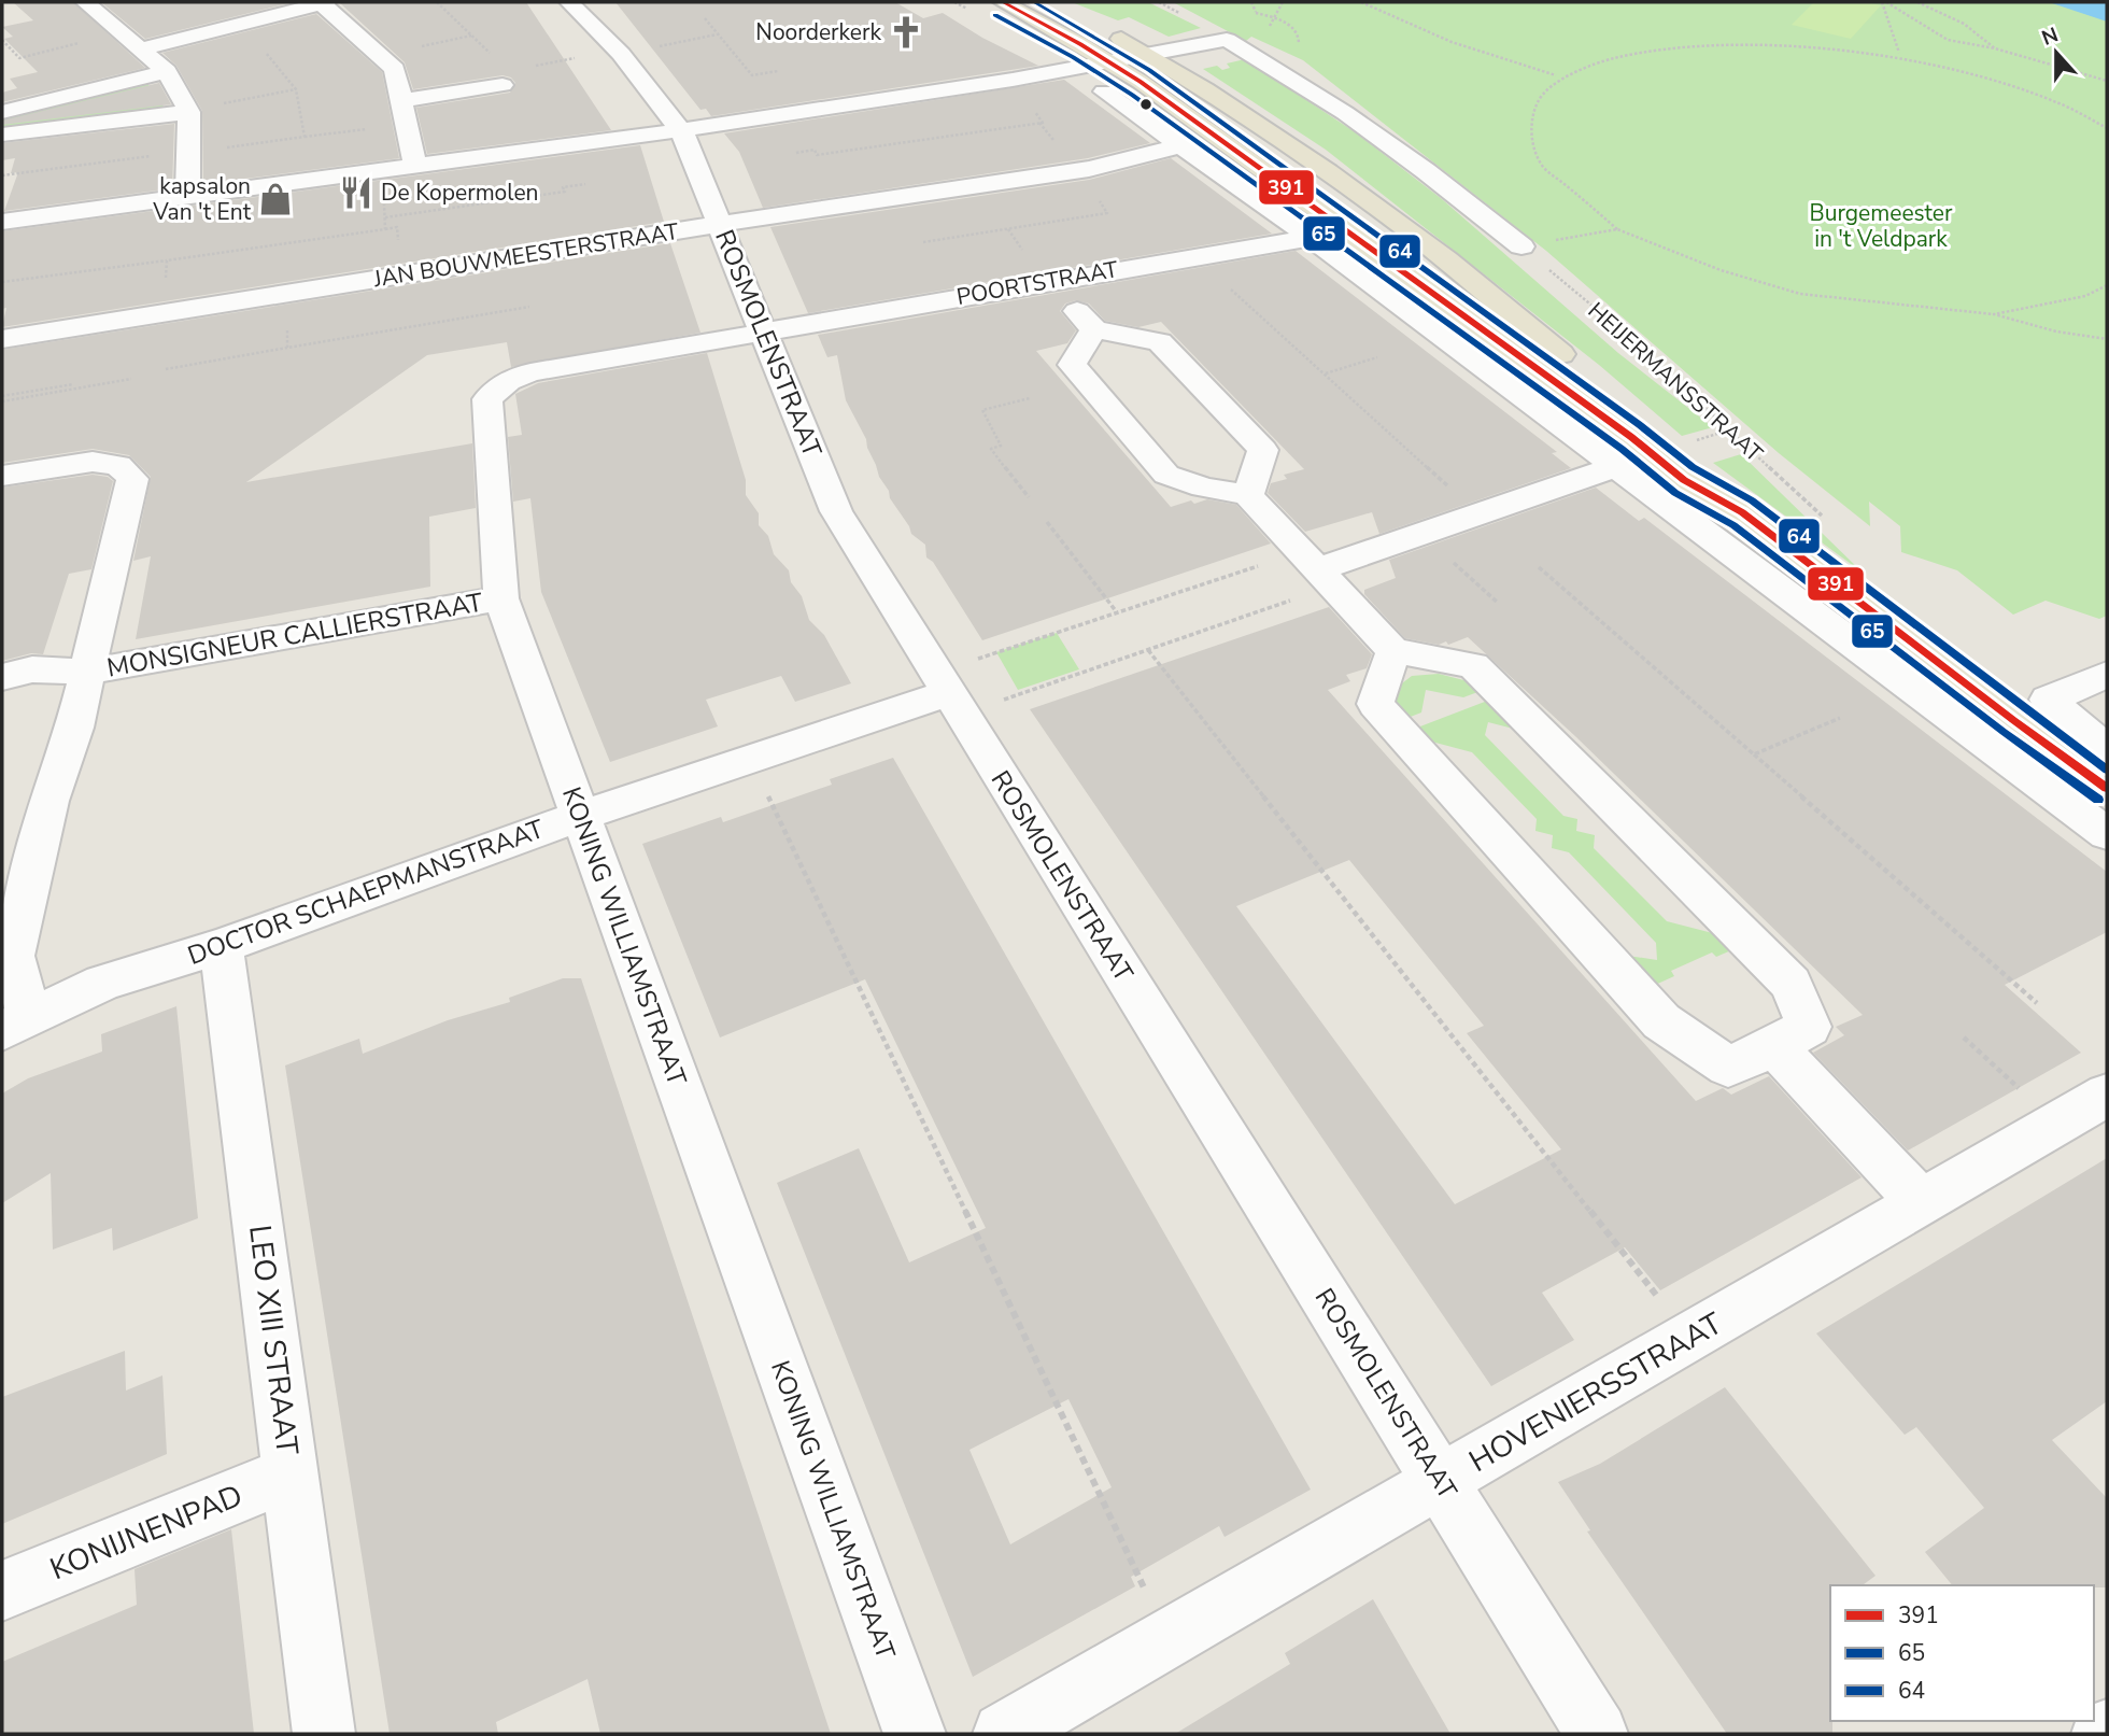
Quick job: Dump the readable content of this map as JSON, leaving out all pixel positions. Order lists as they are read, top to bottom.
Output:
{
  "streets": {
    "main road": ["HEIJERMANSSTRAAT"],
    "street": [
      "JAN BOUWMEESTERSTRAAT",
      "POORTSTRAAT",
      "ROSMOLENSTRAAT",
      "MONSIGNEUR CALLIERSTRAAT",
      "DOCTOR SCHAEPMANSTRAAT",
      "KONING WILLIAMSTRAAT",
      "LEO XIII STRAAT",
      "HOVENIERSSTRAAT",
      "KONIJNENPAD"
    ]
  },
  "crossings": [
    ["JAN BOUWMEESTERSTRAAT", "ROSMOLENSTRAAT"],
    ["POORTSTRAAT", "ROSMOLENSTRAAT"],
    ["POORTSTRAAT", "KONING WILLIAMSTRAAT"],
    ["ROSMOLENSTRAAT", "DOCTOR SCHAEPMANSTRAAT"],
    ["ROSMOLENSTRAAT", "KONING WILLIAMSTRAAT"],
    ["ROSMOLENSTRAAT", "HOVENIERSSTRAAT"],
    ["MONSIGNEUR CALLIERSTRAAT", "KONING WILLIAMSTRAAT"],
    ["DOCTOR SCHAEPMANSTRAAT", "KONING WILLIAMSTRAAT"],
    ["DOCTOR SCHAEPMANSTRAAT", "LEO XIII STRAAT"],
    ["LEO XIII STRAAT", "KONIJNENPAD"]
  ],
  "parks": ["Burgemeester in 't Veldpark"],
  "places": {
    "church": ["Noorderkerk"],
    "restaurant": ["De Kopermolen"],
    "shop": ["kapsalon Van 't Ent"]
  },
  "lines": ["transit line 391", "transit line 64", "transit line 65"],
  "legend": ["391", "65", "64"],
  "north": "top"
}
